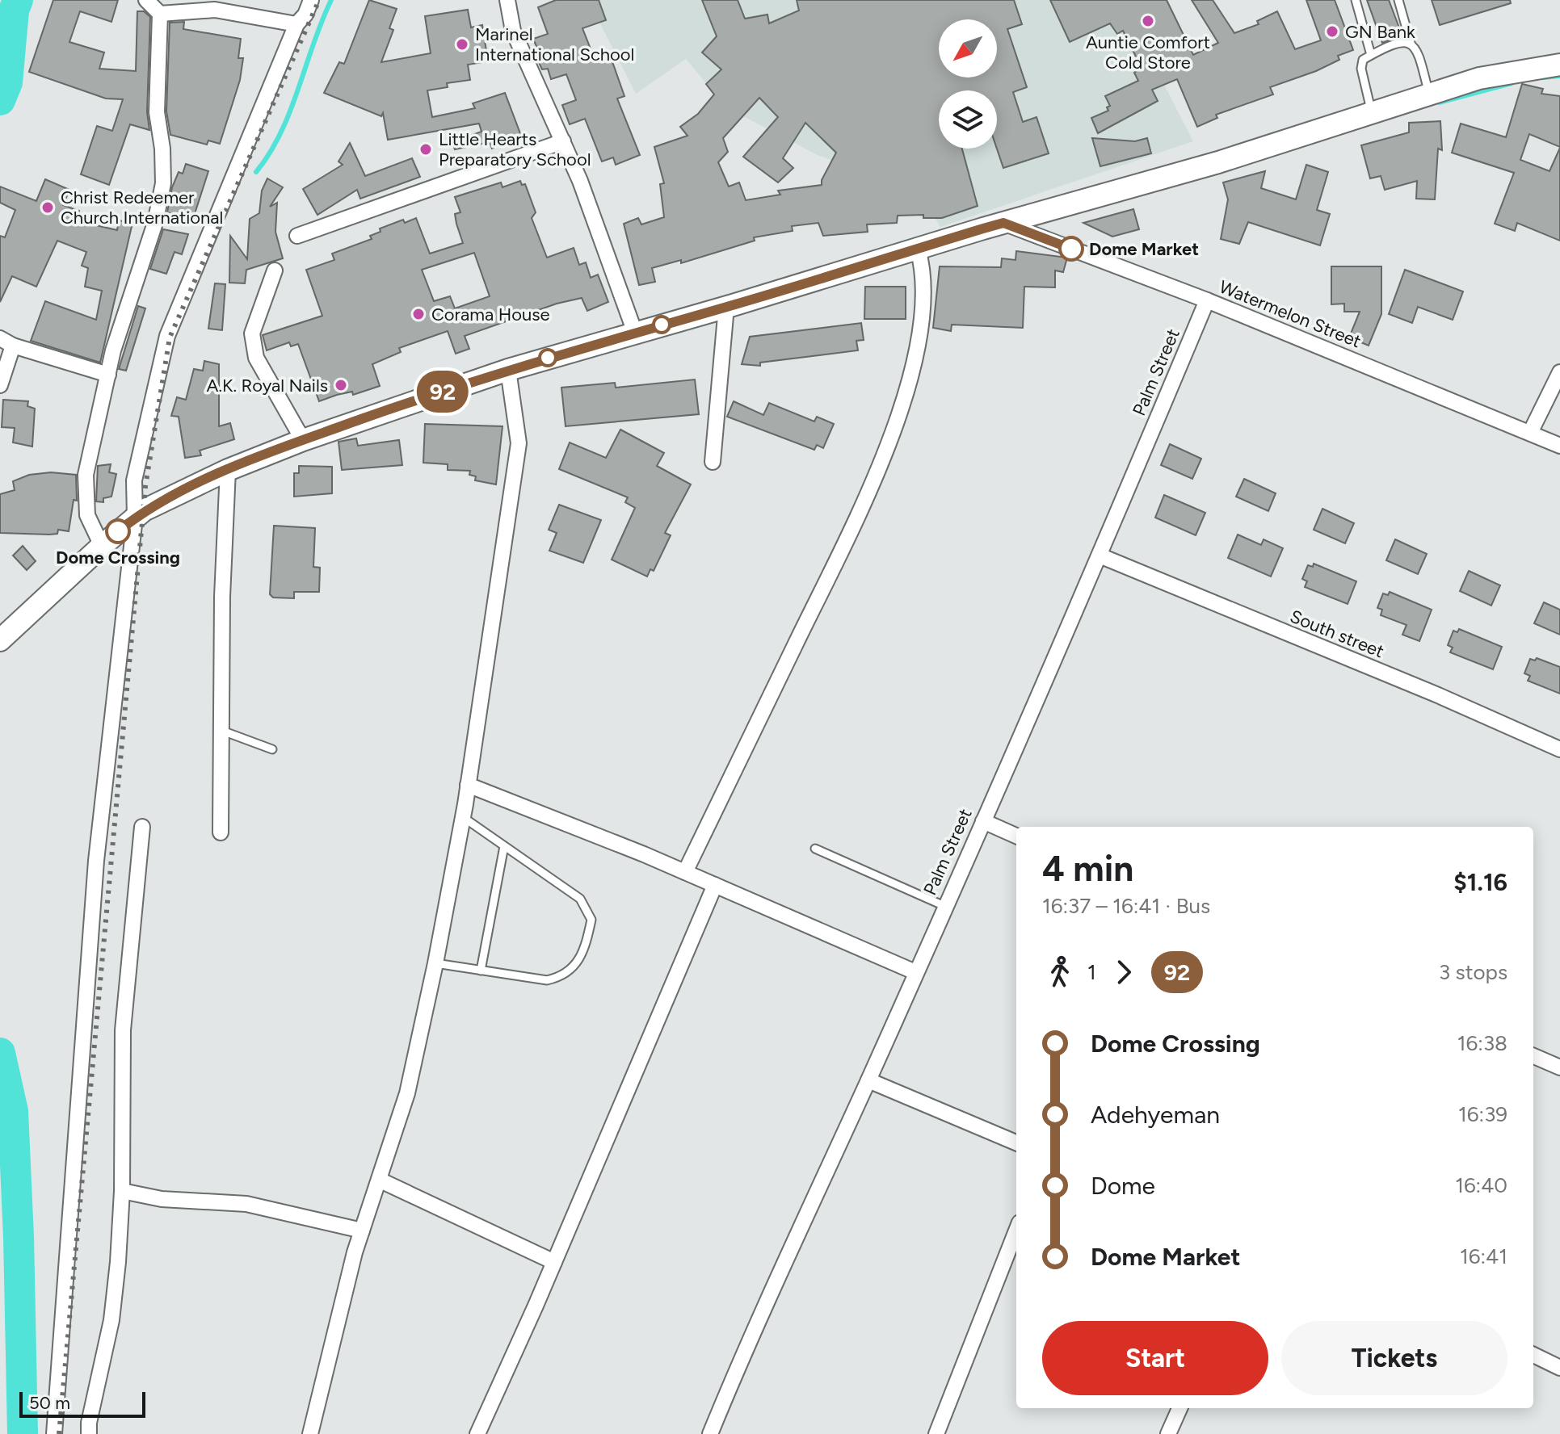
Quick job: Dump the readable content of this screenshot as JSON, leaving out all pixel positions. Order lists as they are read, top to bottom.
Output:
{
  "streets": {
    "street": ["Watermelon Street", "Palm Street", "South street"]
  },
  "crossings": [
    ["Watermelon Street", "Palm Street"],
    ["Palm Street", "South street"]
  ],
  "places": [
    "Auntie Comfort Cold Store",
    "GN Bank",
    "Marinel International School",
    "Little Hearts Preparatory School",
    "Christ Redeemer Church International",
    "Dome Market",
    "Corama House",
    "A.K. Royal Nails",
    "Dome Crossing"
  ],
  "lines": ["bus line 92"],
  "scale_bar": "50 m",
  "north": "bottom left",
  "page": {
    "on_map": "92",
    "heading": ["4 min", "16:37 – 16:41 · Bus", "$1.16"],
    "legs": ["1", "92", "3 stops"],
    "list": [
      {
        "name": "Dome Crossing",
        "value": "16:38"
      },
      {
        "name": "Adehyeman",
        "value": "16:39"
      },
      {
        "name": "Dome",
        "value": "16:40"
      },
      {
        "name": "Dome Market",
        "value": "16:41"
      }
    ],
    "buttons": ["Start", "Tickets"],
    "scale": "50 m"
  }
}
